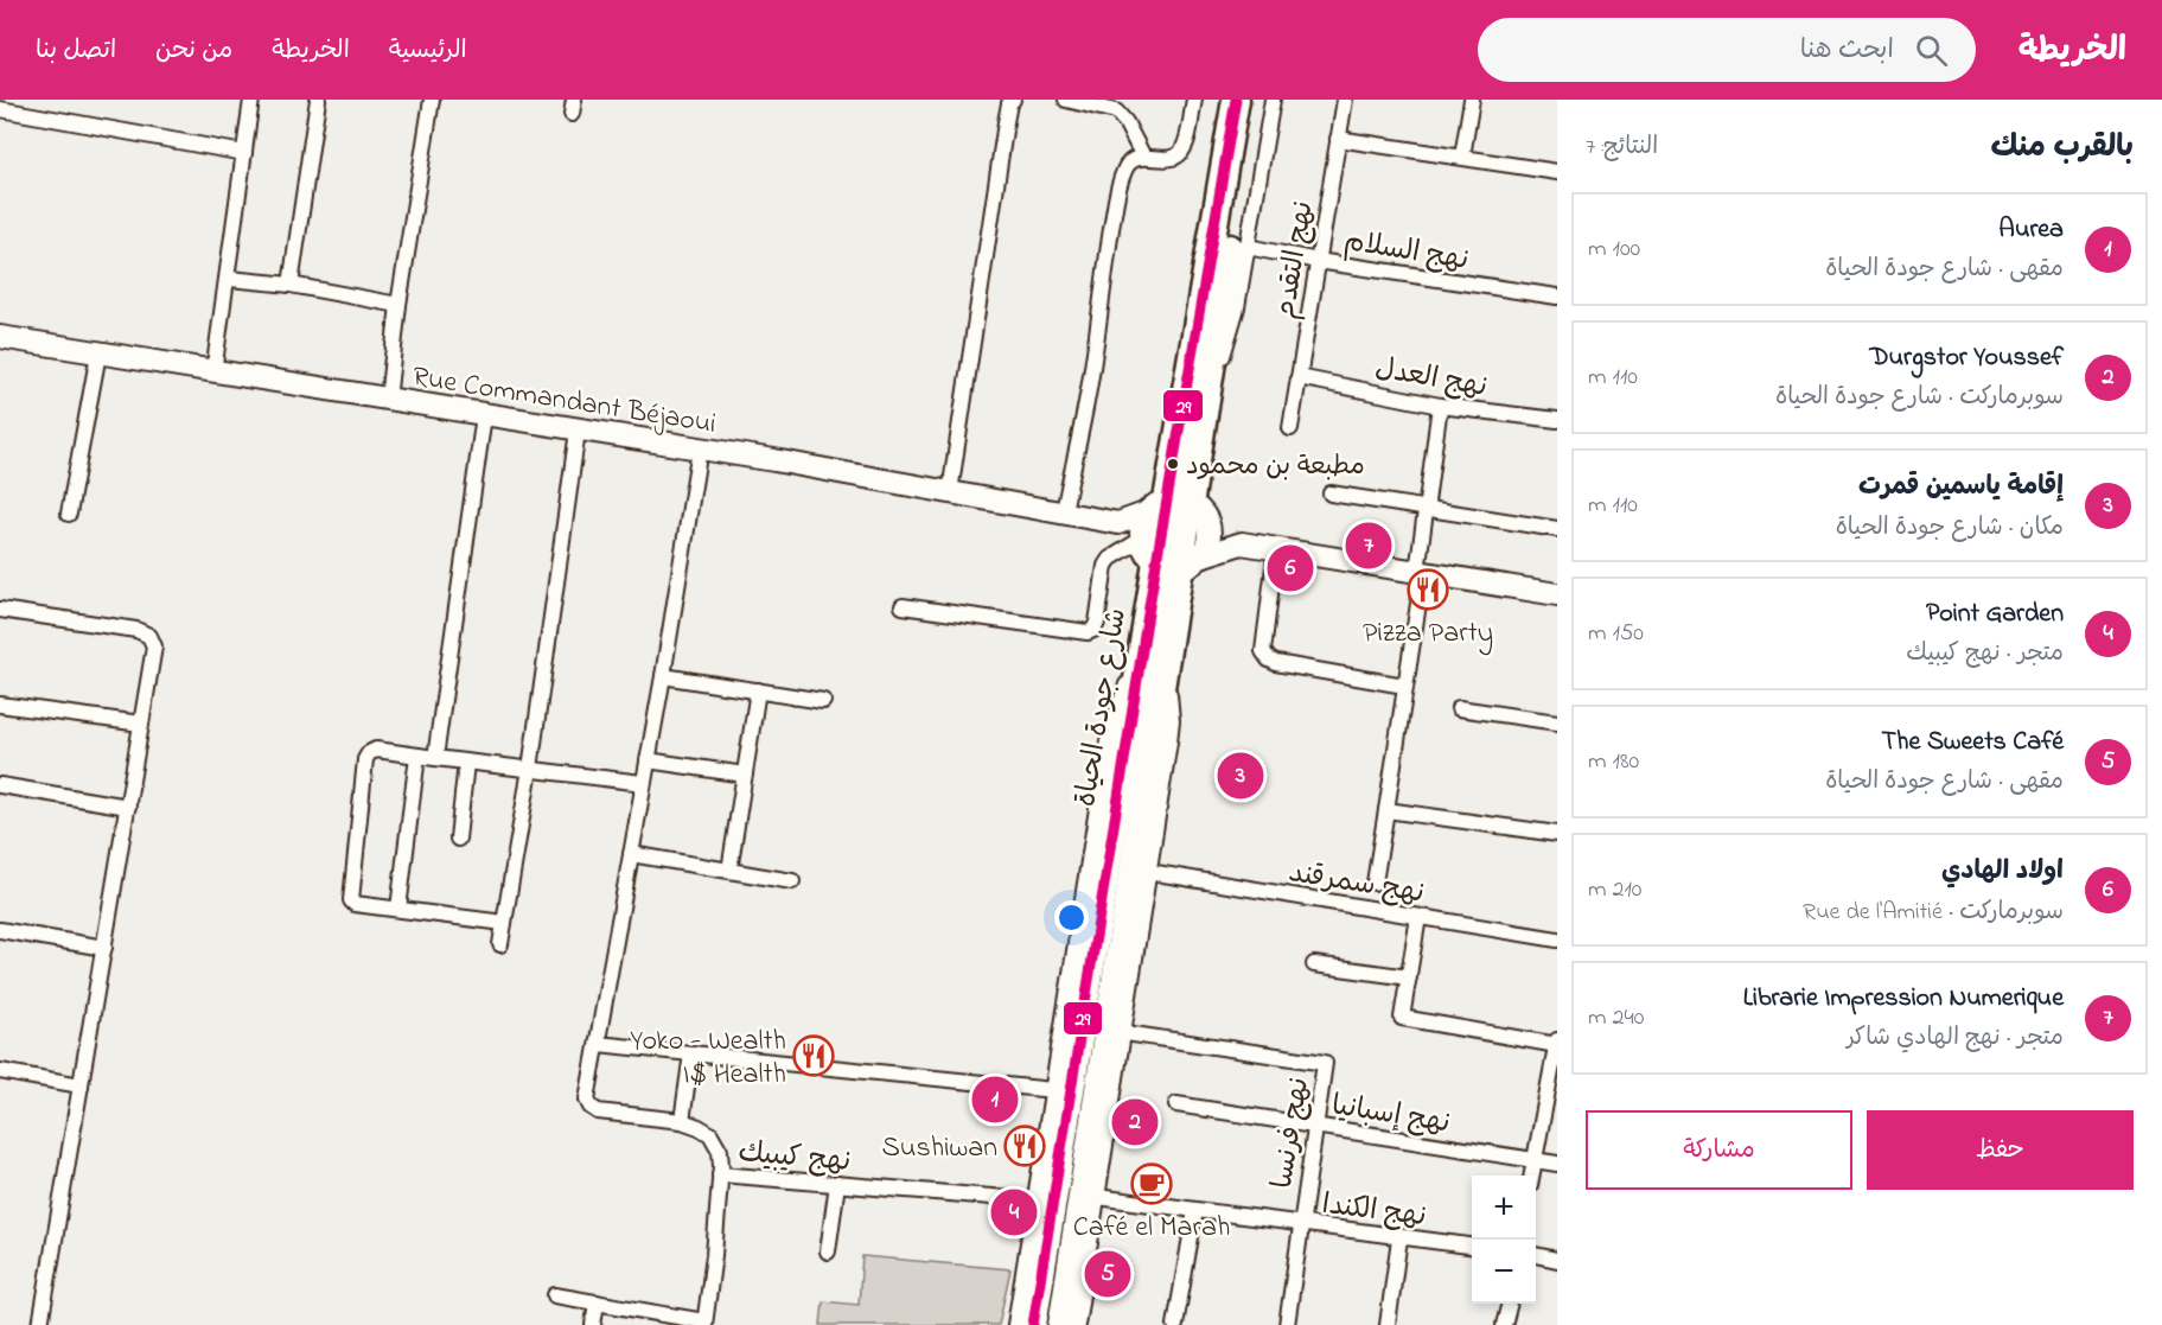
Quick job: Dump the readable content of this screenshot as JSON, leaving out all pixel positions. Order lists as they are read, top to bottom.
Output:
{
  "streets": {
    "highway": ["شارع جودة الحياة"],
    "street": [
      "نهج السلام",
      "نهج التقدم",
      "نهج العدل",
      "Rue Commandant Béjaoui",
      "نهج سمرقند",
      "نهج إسبانيا",
      "نهج فرنسا",
      "نهج كيبيك",
      "نهج الكندا"
    ]
  },
  "crossings": [
    ["نهج السلام", "نهج التقدم"],
    ["نهج التقدم", "نهج العدل"],
    ["نهج إسبانيا", "نهج فرنسا"],
    ["نهج فرنسا", "نهج الكندا"]
  ],
  "places": {
    "other": ["مطبعة بن محمود"],
    "restaurant": ["Pizza Party", "Yoko - Wealth I$ Health", "Sushiwan"],
    "cafe": ["Café el Marah"]
  },
  "lines": ["transit line 29"],
  "page": {
    "header": "الخريطة",
    "search": "ابحث هنا",
    "nav": [
      "الرئيسية",
      "الخريطة",
      "من نحن",
      "اتصل بنا"
    ],
    "heading": ["بالقرب منك", "النتائج: 7"],
    "list": [
      {
        "mark": "1",
        "name": "Aurea",
        "note": "مقهى · شارع جودة الحياة",
        "value": "100 m"
      },
      {
        "mark": "2",
        "name": "Durgstor Youssef",
        "note": "سوبرماركت · شارع جودة الحياة",
        "value": "110 m"
      },
      {
        "mark": "3",
        "name": "إقامة ياسمين قمرت",
        "note": "مكان · شارع جودة الحياة",
        "value": "110 m"
      },
      {
        "mark": "4",
        "name": "Point Garden",
        "note": "متجر · نهج كيبيك",
        "value": "150 m"
      },
      {
        "mark": "5",
        "name": "The Sweets Café",
        "note": "مقهى · شارع جودة الحياة",
        "value": "180 m"
      },
      {
        "mark": "6",
        "name": "اولاد الهادي",
        "note": "سوبرماركت · Rue de l'Amitié",
        "value": "210 m"
      },
      {
        "mark": "7",
        "name": "Librarie Impression Numerique",
        "note": "متجر · نهج الهادي شاكر",
        "value": "240 m"
      }
    ],
    "pins": [
      "7",
      "6",
      "3",
      "1",
      "2",
      "4",
      "5"
    ],
    "buttons": ["حفظ", "مشاركة"],
    "map_buttons": ["+", "−"]
  }
}
